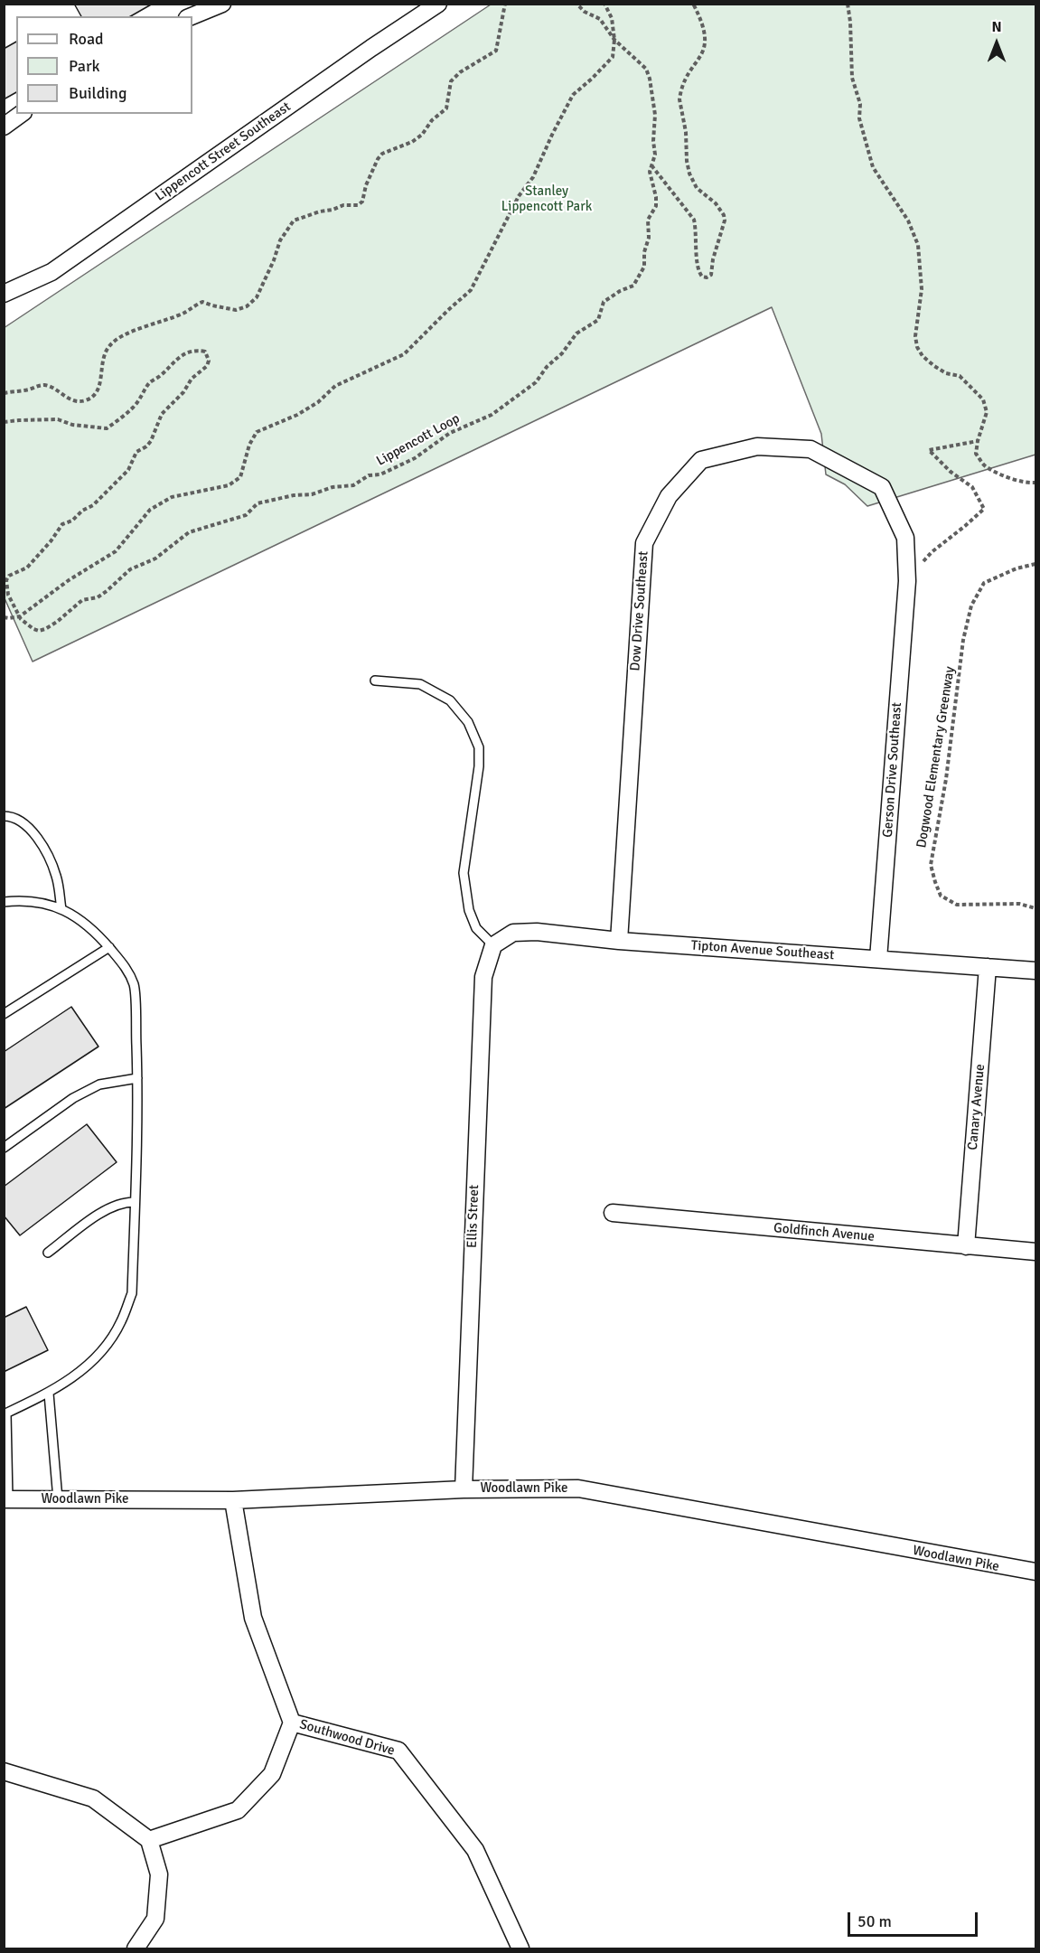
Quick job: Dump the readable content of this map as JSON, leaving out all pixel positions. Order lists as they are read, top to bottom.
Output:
{
  "streets": {
    "street": [
      "Lippencott Street Southeast",
      "Dow Drive Southeast",
      "Gerson Drive Southeast",
      "Tipton Avenue Southeast",
      "Canary Avenue",
      "Ellis Street",
      "Goldfinch Avenue",
      "Woodlawn Pike",
      "Southwood Drive"
    ],
    "path": ["Lippencott Loop", "Dogwood Elementary Greenway"]
  },
  "crossings": [
    ["Dow Drive Southeast", "Gerson Drive Southeast"],
    ["Dow Drive Southeast", "Tipton Avenue Southeast"],
    ["Gerson Drive Southeast", "Tipton Avenue Southeast"],
    ["Tipton Avenue Southeast", "Canary Avenue"],
    ["Tipton Avenue Southeast", "Ellis Street"],
    ["Canary Avenue", "Goldfinch Avenue"],
    ["Ellis Street", "Woodlawn Pike"],
    ["Woodlawn Pike", "Southwood Drive"]
  ],
  "parks": ["Stanley Lippencott Park"],
  "legend": ["Road", "Park", "Building"],
  "scale_bar": "50 m",
  "north": "top"
}
